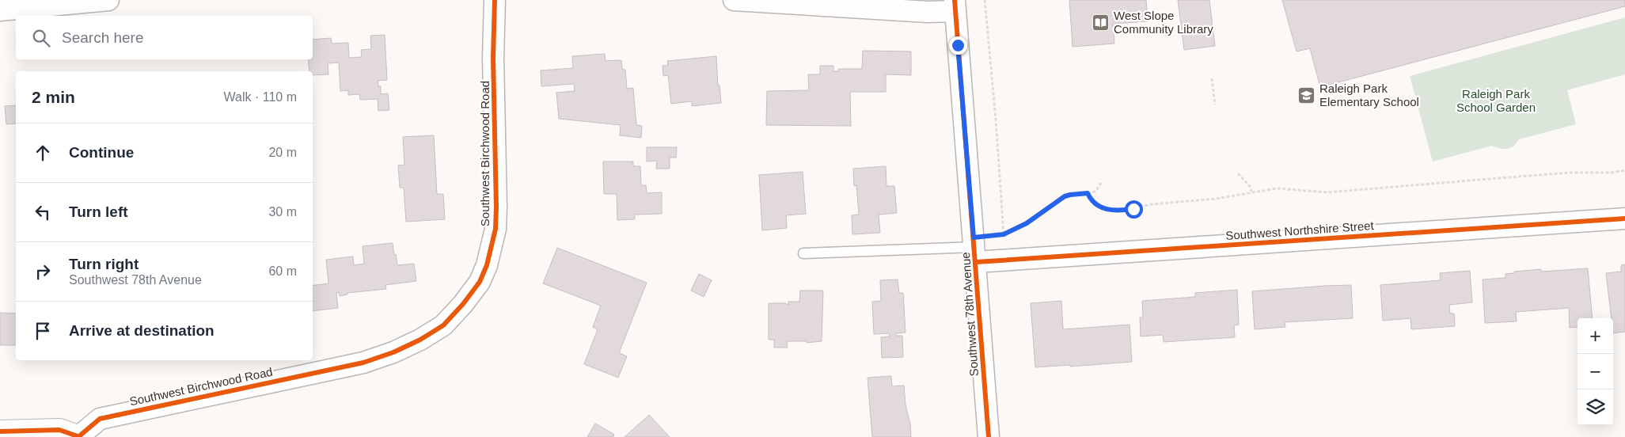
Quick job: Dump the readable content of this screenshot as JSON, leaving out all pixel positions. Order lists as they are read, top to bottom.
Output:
{
  "streets": {
    "street": ["Southwest Birchwood Road", "Southwest Northshire Street", "Southwest 78th Avenue"]
  },
  "crossings": [
    ["Southwest Northshire Street", "Southwest 78th Avenue"]
  ],
  "parks": ["Raleigh Park School Garden"],
  "places": {
    "library": ["West Slope Community Library"],
    "school or university": ["Raleigh Park Elementary School"]
  },
  "page": {
    "search": "Search here",
    "heading": ["2 min", "Walk · 110 m"],
    "list": [
      ["Continue", "20 m"],
      ["Turn left", "30 m"],
      ["Turn right", "Southwest 78th Avenue", "60 m"],
      "Arrive at destination"
    ],
    "map_buttons": ["+", "−"]
  }
}
